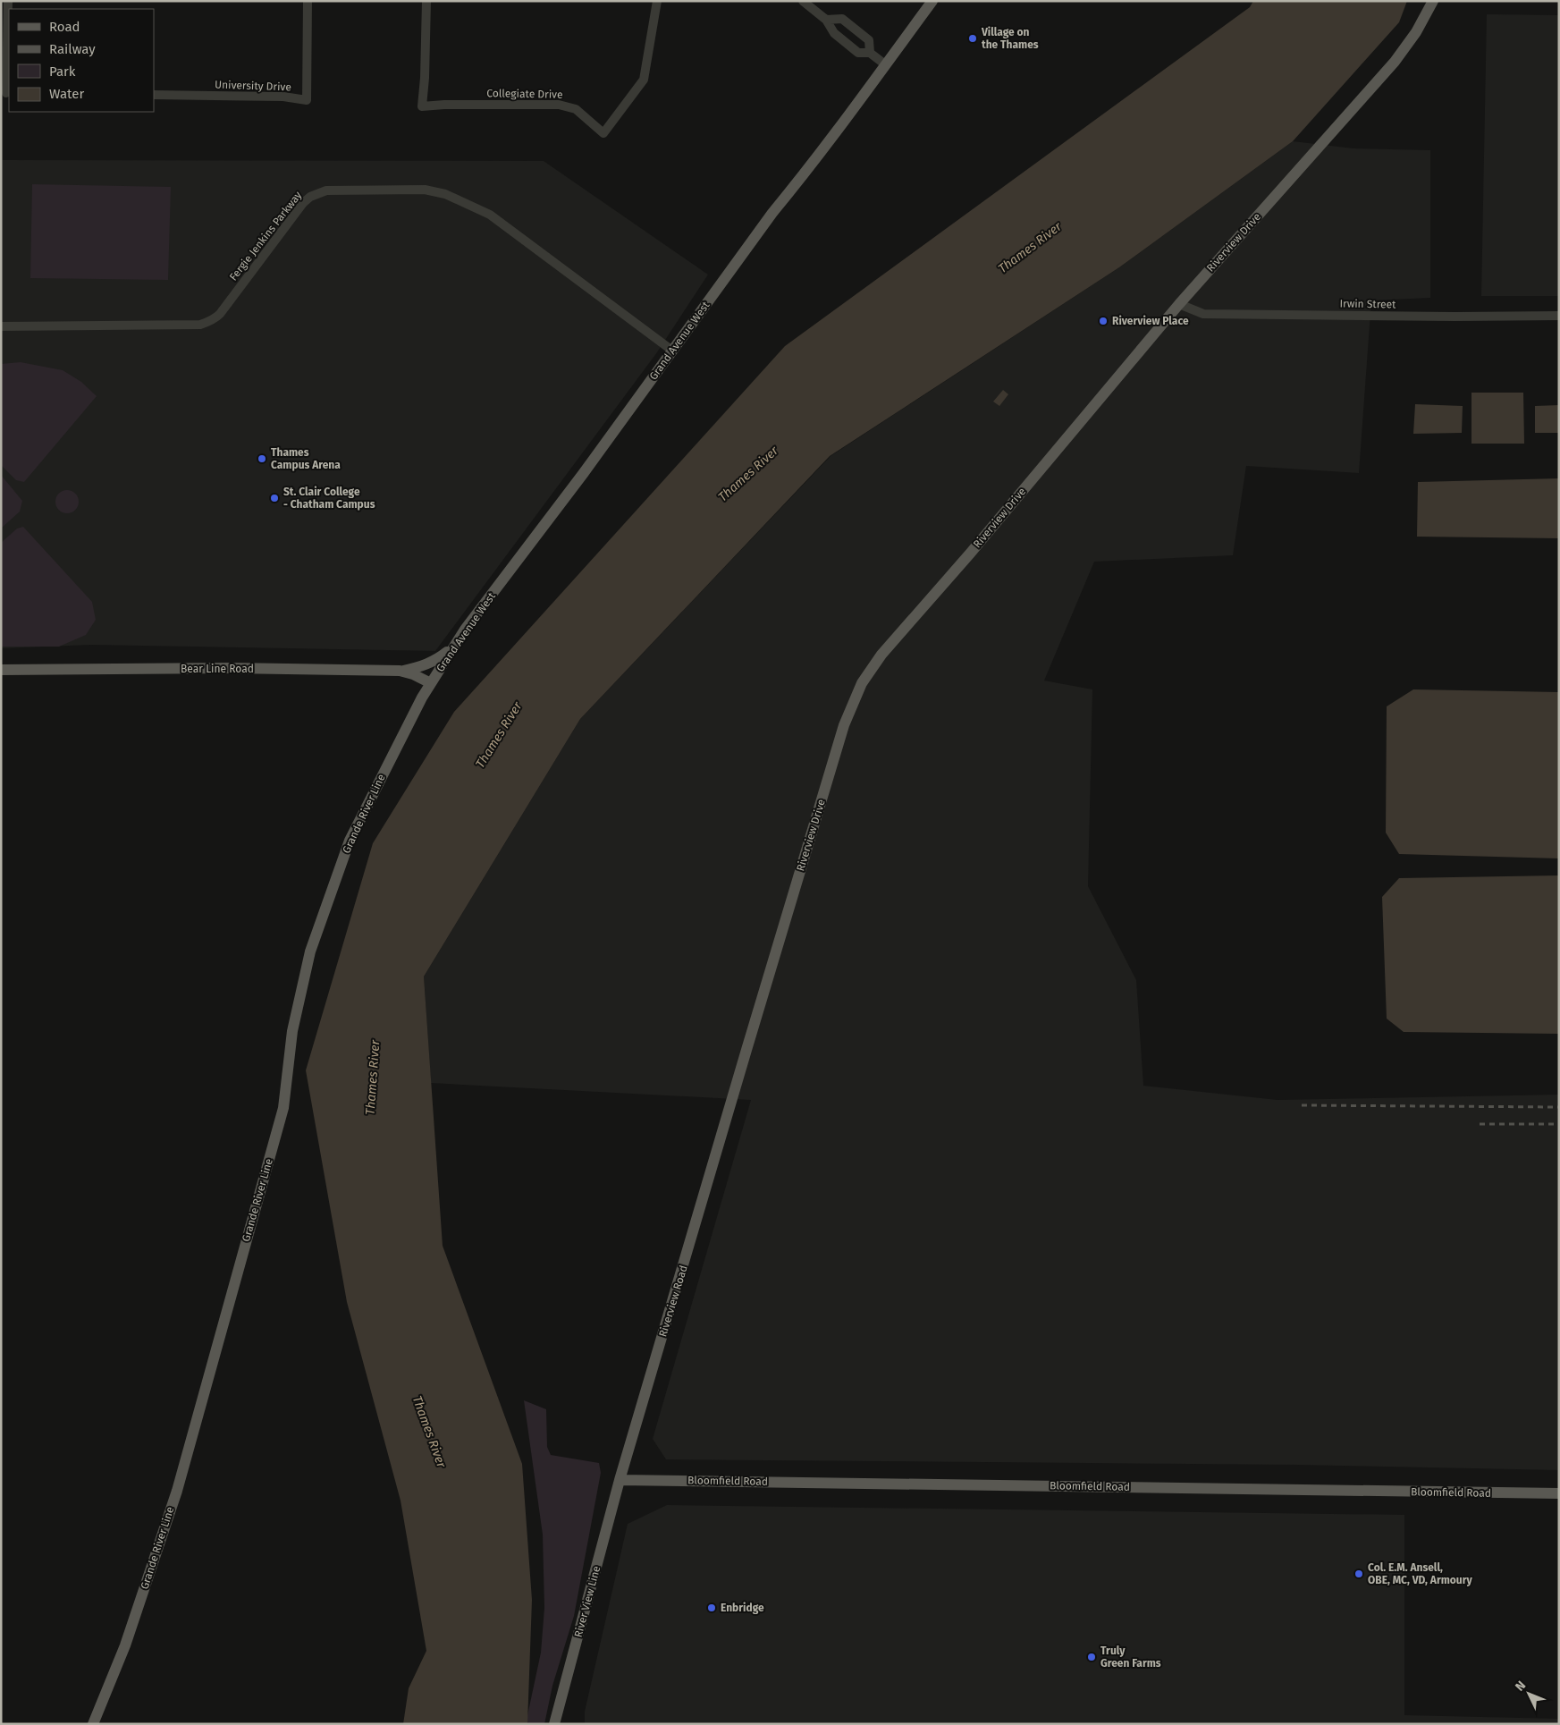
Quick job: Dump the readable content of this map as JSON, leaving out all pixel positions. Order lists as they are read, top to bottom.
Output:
{
  "streets": {
    "main road": [
      "Riverview Drive",
      "Grand Avenue West",
      "Bear Line Road",
      "Grande River Line",
      "Riverview Road",
      "Bloomfield Road",
      "River View Line"
    ],
    "street": [
      "University Drive",
      "Collegiate Drive",
      "Fergie Jenkins Parkway",
      "Irwin Street"
    ]
  },
  "crossings": [
    ["Fergie Jenkins Parkway", "Grand Avenue West"],
    ["Riverview Drive", "Irwin Street"],
    ["Riverview Drive", "Riverview Road"],
    ["Grand Avenue West", "Bear Line Road"],
    ["Grand Avenue West", "Grande River Line"],
    ["Bear Line Road", "Grande River Line"],
    ["Riverview Road", "Bloomfield Road"],
    ["Riverview Road", "River View Line"],
    ["Bloomfield Road", "River View Line"]
  ],
  "water": ["Thames River"],
  "places": [
    "Village on the Thames",
    "Riverview Place",
    "Thames Campus Arena",
    "St. Clair College - Chatham Campus",
    "Col. E.M. Ansell, OBE, MC, VD, Armoury",
    "Enbridge",
    "Truly Green Farms"
  ],
  "legend": [
    "Road",
    "Railway",
    "Park",
    "Water"
  ],
  "north": "top left"
}
